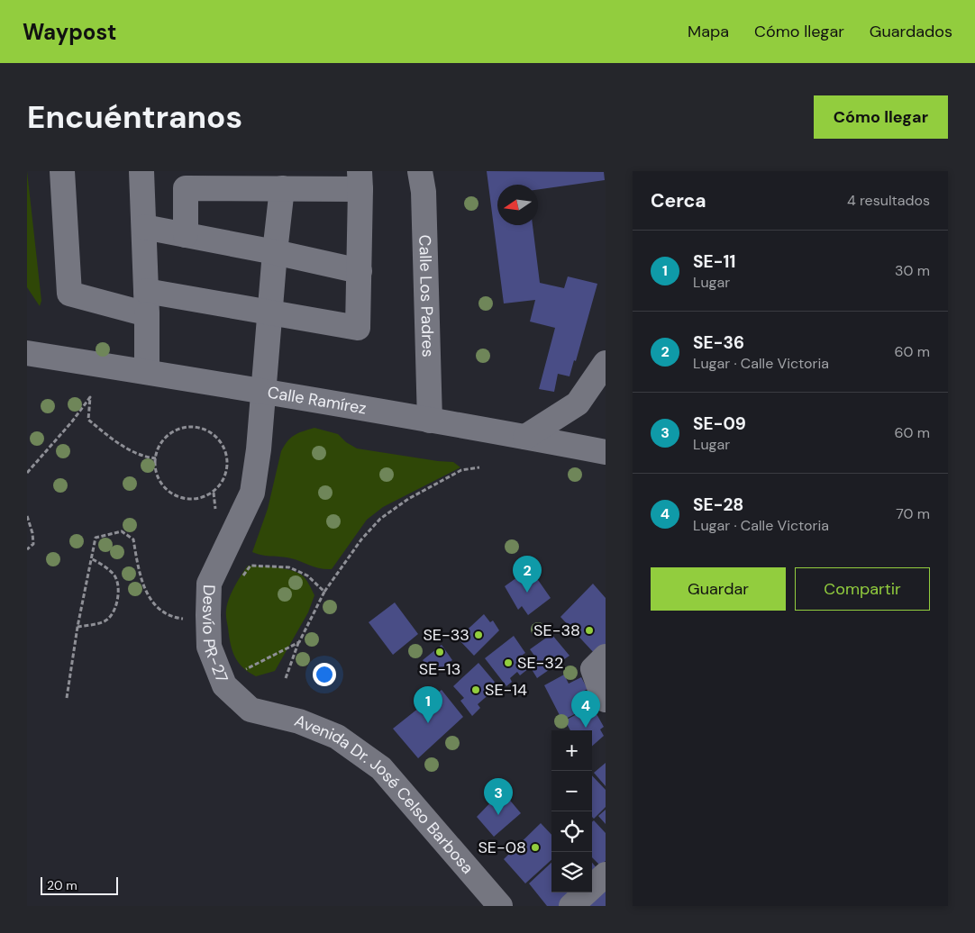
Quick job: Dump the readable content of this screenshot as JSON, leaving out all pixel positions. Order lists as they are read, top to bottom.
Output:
{
  "streets": {
    "street": [
      "Calle Los Padres",
      "Calle Ramírez",
      "Desvío PR-27",
      "Avenida Dr. José Celso Barbosa"
    ]
  },
  "crossings": [
    ["Calle Los Padres", "Calle Ramírez"],
    ["Calle Ramírez", "Desvío PR-27"],
    ["Desvío PR-27", "Avenida Dr. José Celso Barbosa"]
  ],
  "places": [
    "SE-38",
    "SE-33",
    "SE-13",
    "SE-32",
    "SE-14",
    "SE-08"
  ],
  "scale_bar": "20 m",
  "north": "left",
  "page": {
    "header": "Waypost",
    "nav": ["Mapa", "Cómo llegar", "Guardados"],
    "buttons": [
      "Cómo llegar",
      ["Guardar", "Compartir"]
    ],
    "title": "Encuéntranos",
    "heading": ["Cerca", "4 resultados"],
    "list": [
      {
        "mark": "1",
        "name": "SE-11",
        "note": "Lugar",
        "value": "30 m"
      },
      {
        "mark": "2",
        "name": "SE-36",
        "note": "Lugar · Calle Victoria",
        "value": "60 m"
      },
      {
        "mark": "3",
        "name": "SE-09",
        "note": "Lugar",
        "value": "60 m"
      },
      {
        "mark": "4",
        "name": "SE-28",
        "note": "Lugar · Calle Victoria",
        "value": "70 m"
      }
    ],
    "pins": [
      "2",
      "1",
      "4",
      "3"
    ],
    "map_buttons": ["+", "−"],
    "scale": "20 m"
  }
}
